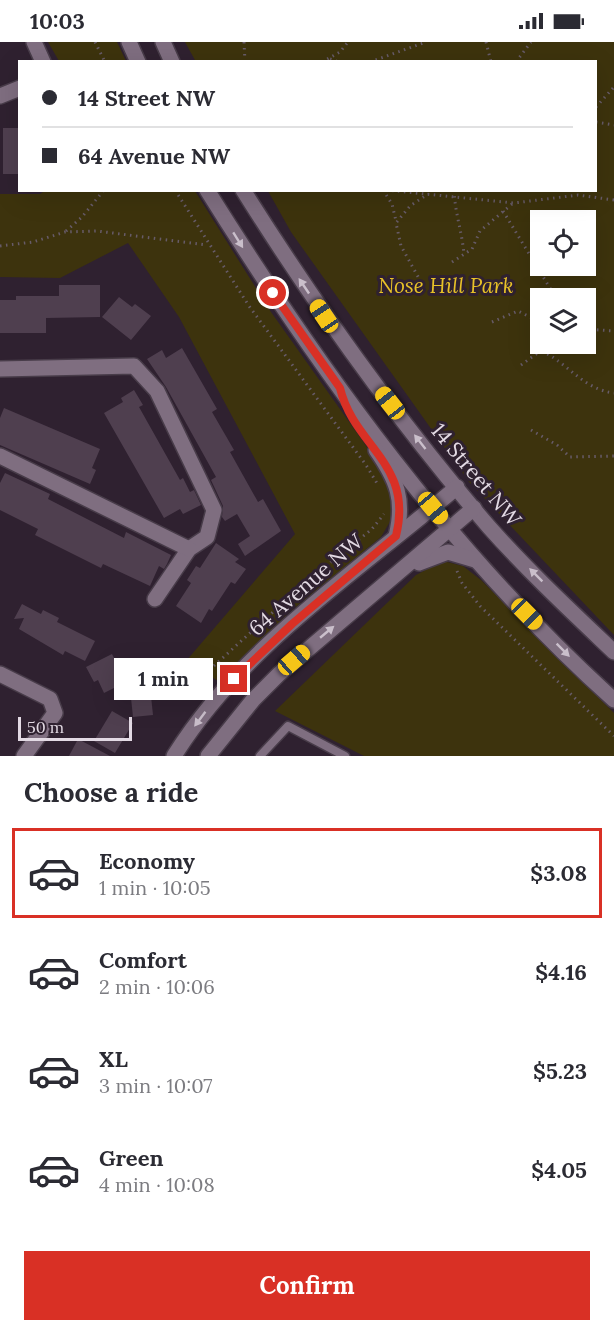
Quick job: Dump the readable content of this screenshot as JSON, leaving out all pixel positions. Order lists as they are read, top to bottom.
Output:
{
  "streets": {
    "main road": ["14 Street NW", "64 Avenue NW"]
  },
  "crossings": [
    ["14 Street NW", "64 Avenue NW"]
  ],
  "parks": ["Nose Hill Park"],
  "scale_bar": "50 m",
  "page": {
    "status": "10:03",
    "banner": ["14 Street NW", "64 Avenue NW"],
    "bubble": "1 min",
    "scale": "50 m",
    "heading": "Choose a ride",
    "list": [
      {
        "name": "Economy",
        "note": "1 min · 10:05",
        "value": "$3.08"
      },
      {
        "name": "Comfort",
        "note": "2 min · 10:06",
        "value": "$4.16"
      },
      {
        "name": "XL",
        "note": "3 min · 10:07",
        "value": "$5.23"
      },
      {
        "name": "Green",
        "note": "4 min · 10:08",
        "value": "$4.05"
      }
    ],
    "buttons": "Confirm"
  }
}
